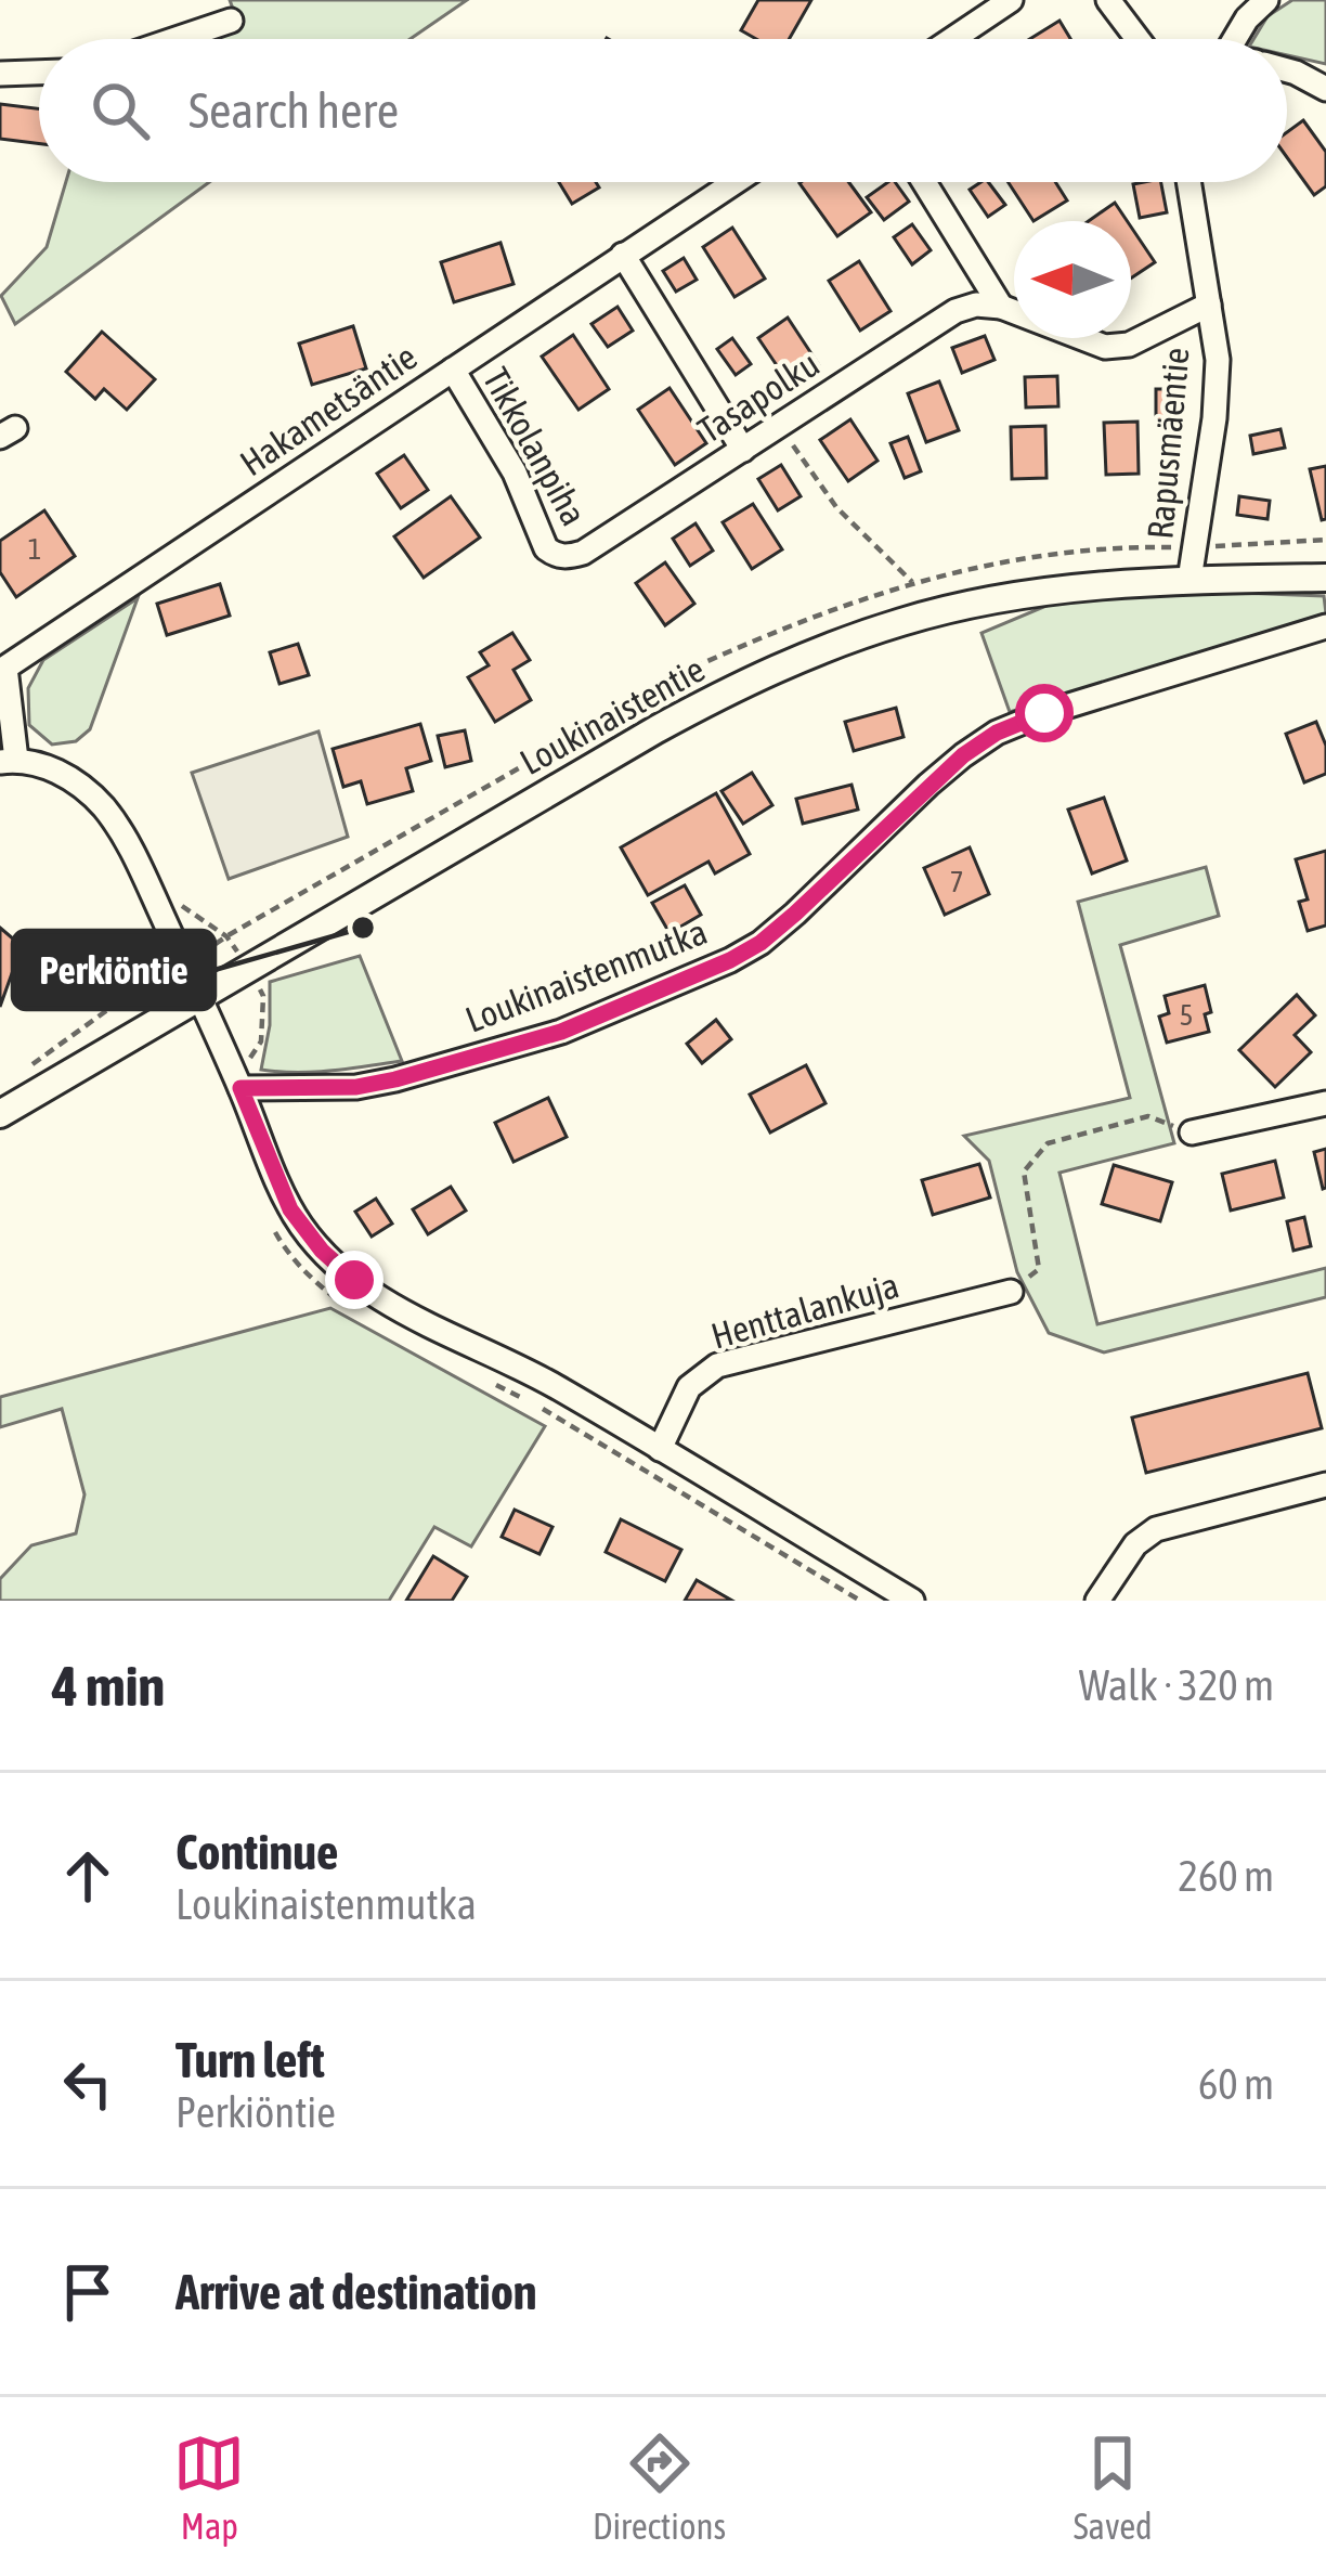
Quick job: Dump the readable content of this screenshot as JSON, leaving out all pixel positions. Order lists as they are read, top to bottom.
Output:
{
  "streets": {
    "street": [
      "Tasapolku",
      "Hakametsäntie",
      "Rapusmäentie",
      "Tikkolanpiha",
      "Loukinaistentie",
      "Loukinaistenmutka",
      "Henttalankuja"
    ]
  },
  "crossings": [
    ["Tasapolku", "Tikkolanpiha"],
    ["Hakametsäntie", "Tikkolanpiha"],
    ["Rapusmäentie", "Loukinaistentie"]
  ],
  "places": ["Perkiöntie"],
  "house_numbers": ["1", "7", "5"],
  "north": "left",
  "page": {
    "search": "Search here",
    "heading": ["4 min", "Walk · 320 m"],
    "list": [
      ["Continue", "Loukinaistenmutka", "260 m"],
      ["Turn left", "Perkiöntie", "60 m"],
      "Arrive at destination"
    ],
    "nav": ["Map", "Directions", "Saved"]
  }
}
